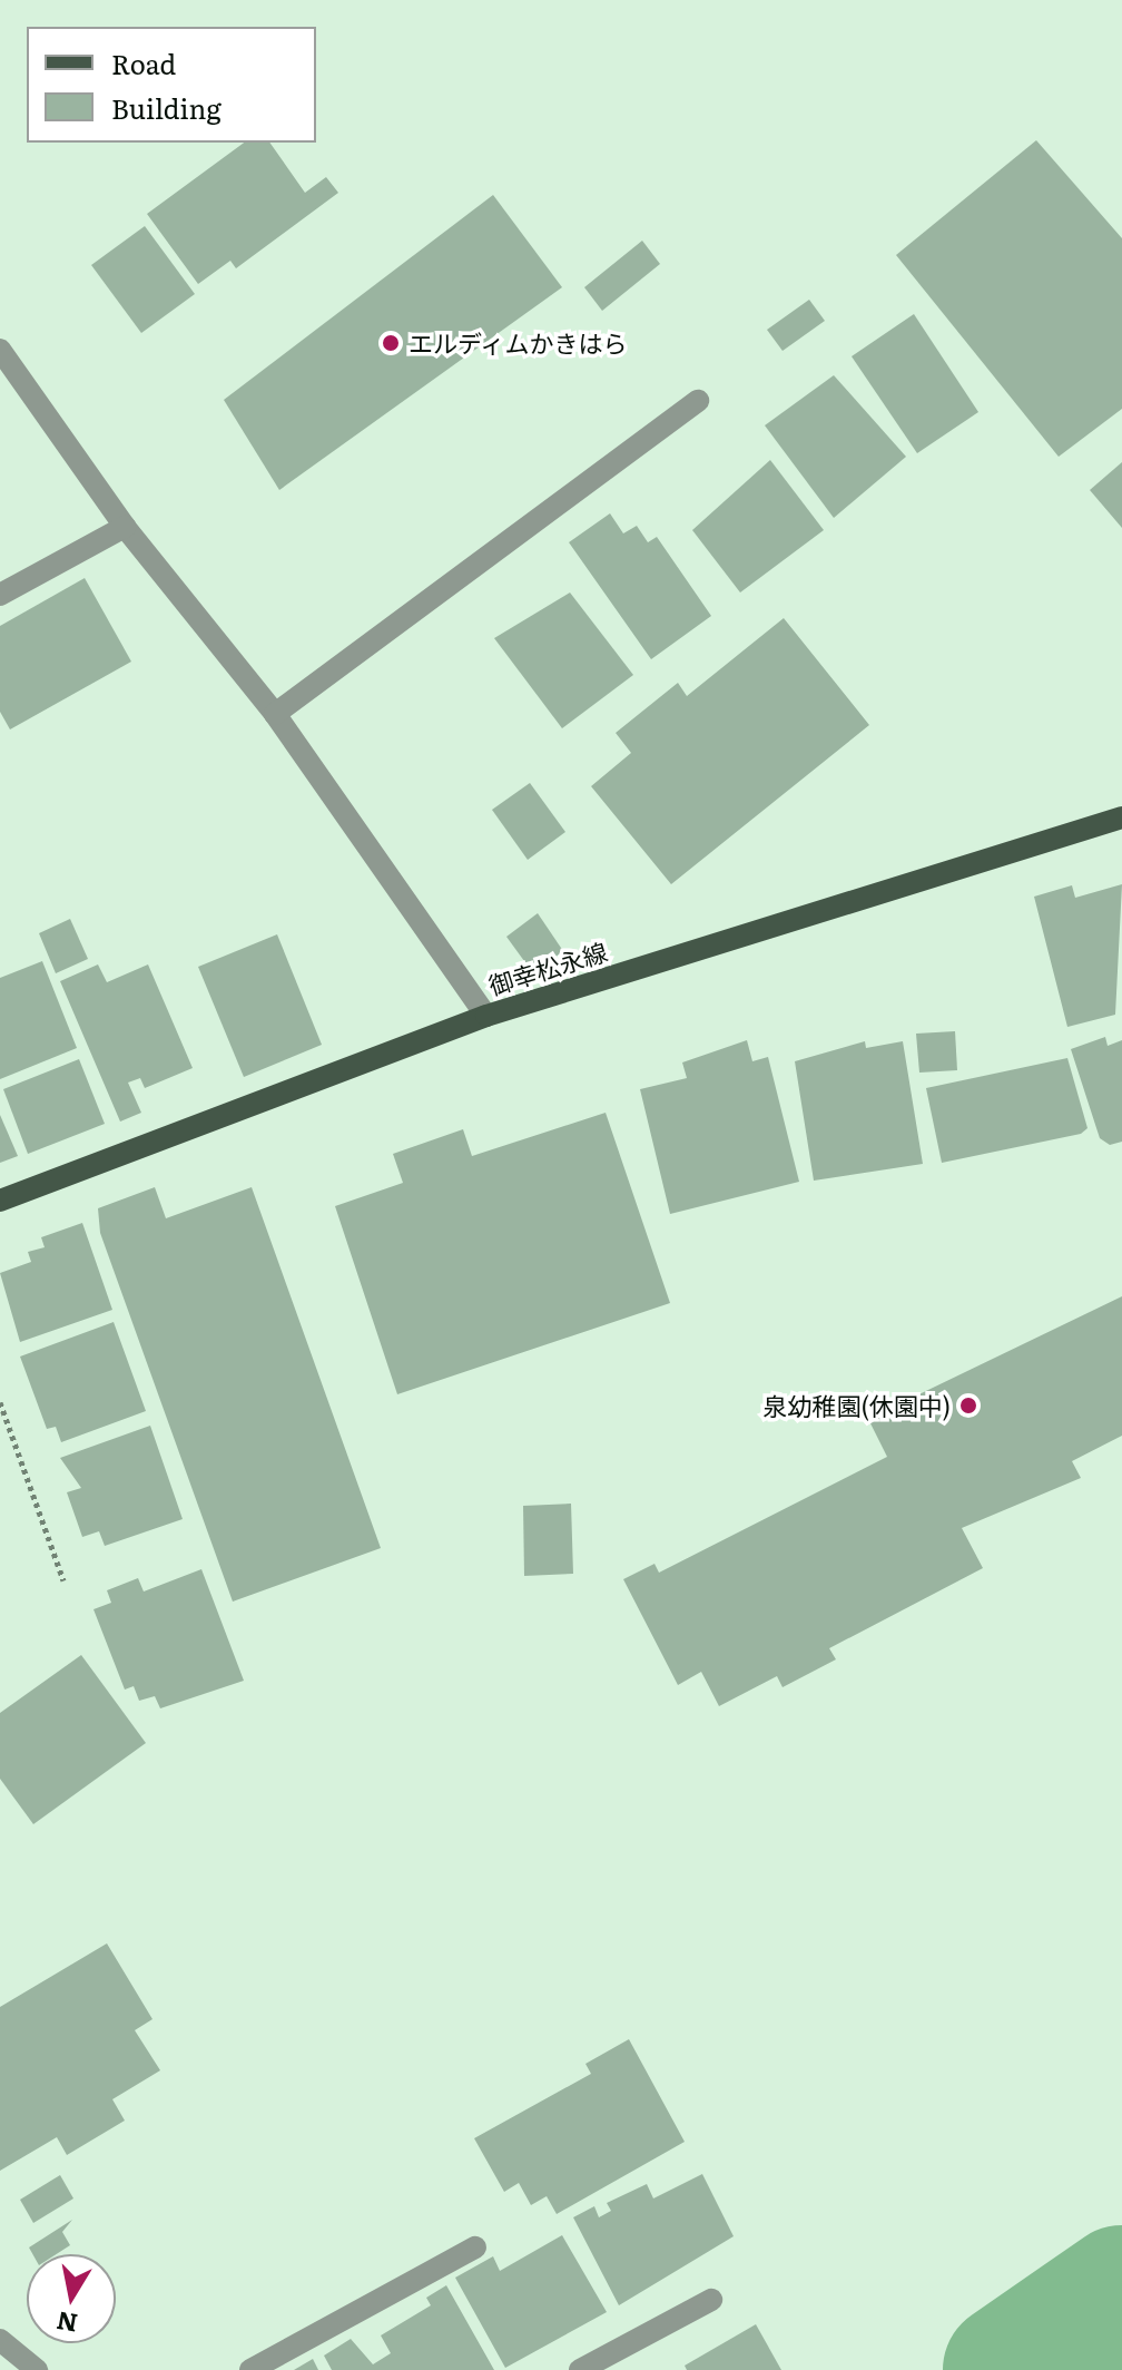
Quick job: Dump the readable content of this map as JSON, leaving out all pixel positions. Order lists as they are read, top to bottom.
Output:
{
  "streets": {
    "main road": ["御幸松永線"]
  },
  "places": ["エルディムかきはら", "泉幼稚園(休園中)"],
  "legend": ["Road", "Building"],
  "north": "bottom"
}
